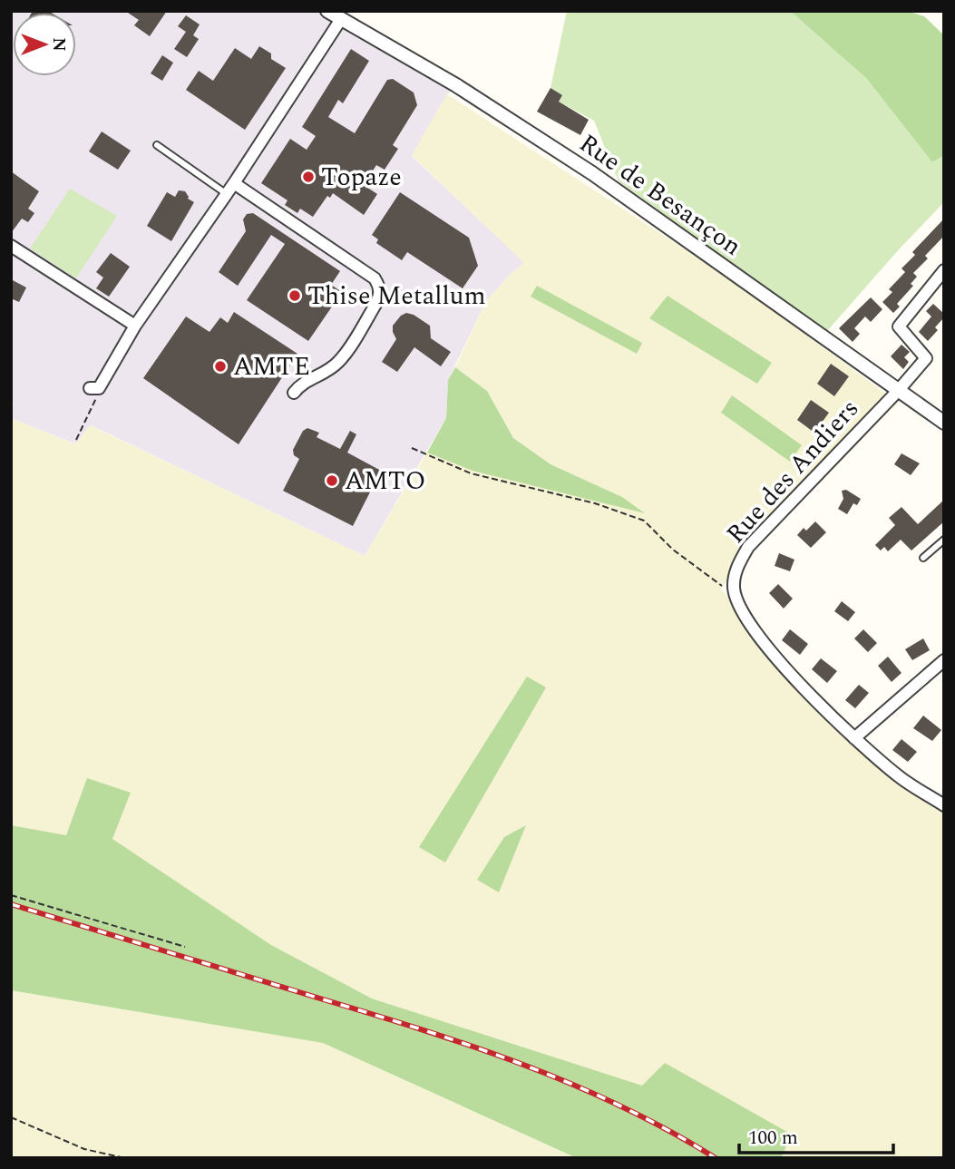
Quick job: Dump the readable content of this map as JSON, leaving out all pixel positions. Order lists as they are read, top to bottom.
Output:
{
  "streets": {
    "street": ["Rue de Besançon", "Rue des Andiers"]
  },
  "crossings": [
    ["Rue de Besançon", "Rue des Andiers"]
  ],
  "places": [
    "Topaze",
    "Thise Metallum",
    "AMTE",
    "AMTO"
  ],
  "scale_bar": "100 m",
  "north": "right"
}
